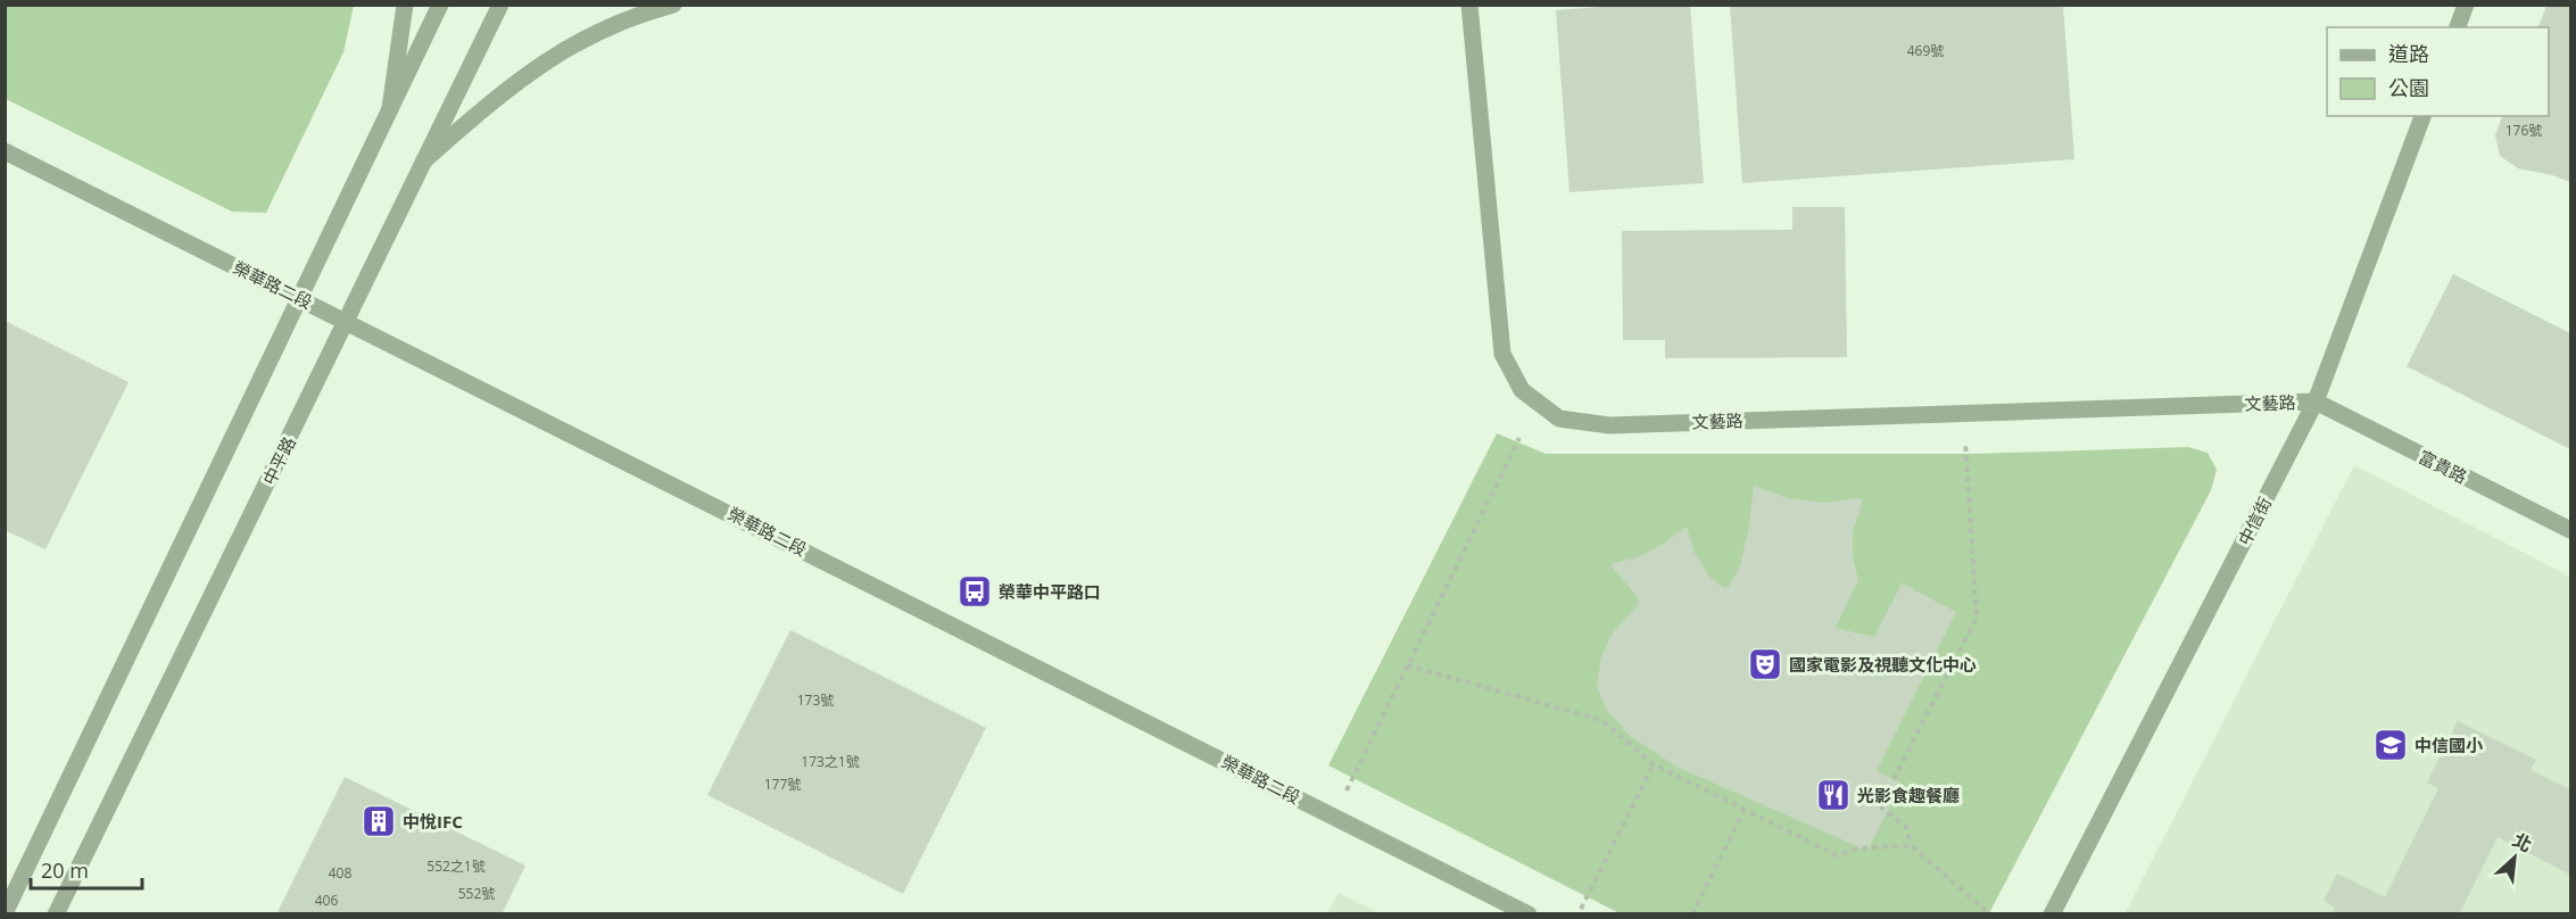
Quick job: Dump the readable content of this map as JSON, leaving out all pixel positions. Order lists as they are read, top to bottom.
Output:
{
  "streets": {
    "street": [
      "榮華路二段",
      "文藝路",
      "中平路",
      "富貴路",
      "中信街"
    ]
  },
  "crossings": [
    ["榮華路二段", "中平路"],
    ["文藝路", "富貴路"],
    ["文藝路", "中信街"],
    ["富貴路", "中信街"]
  ],
  "places": {
    "bus stop": ["榮華中平路口"],
    "theatre": ["國家電影及視聽文化中心"],
    "school or university": ["中信國小"],
    "restaurant": ["光影食趣餐廳"],
    "building": ["中悅IFC"]
  },
  "house_numbers": [
    "469號",
    "176號",
    "173號",
    "173之1號",
    "177號",
    "552之1號",
    "408",
    "552號",
    "406"
  ],
  "legend": ["道路", "公園"],
  "scale_bar": "20 m",
  "north": "top right"
}
